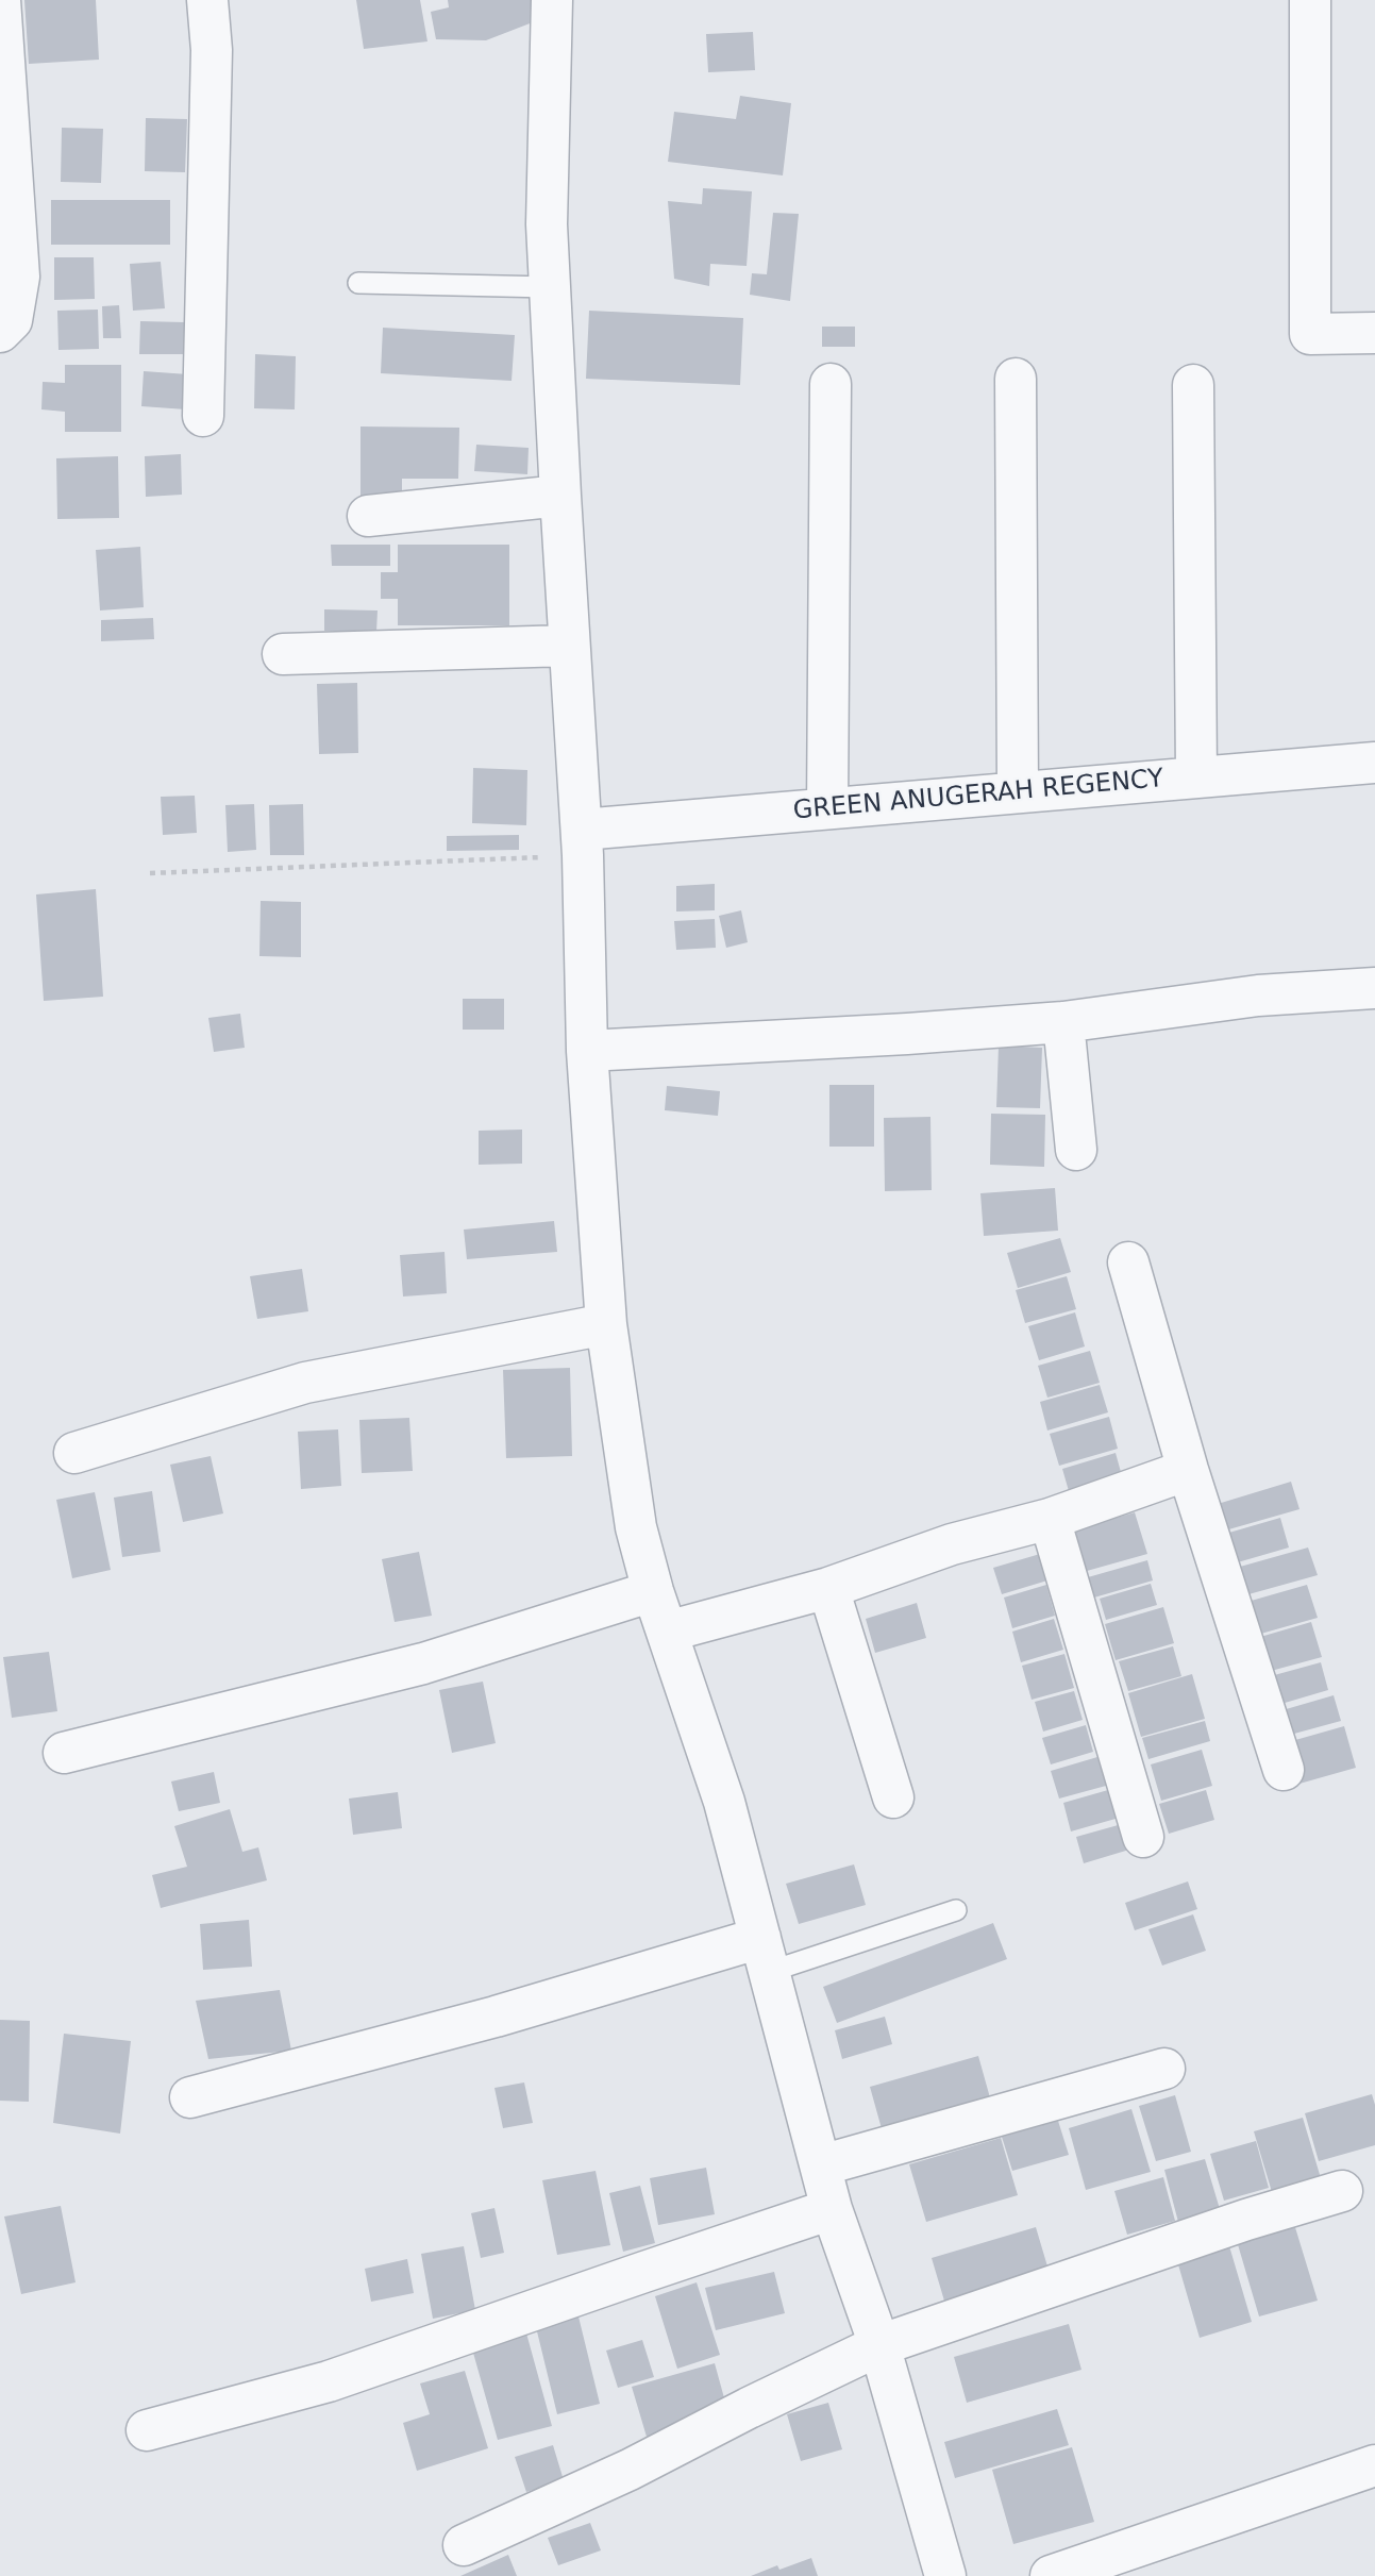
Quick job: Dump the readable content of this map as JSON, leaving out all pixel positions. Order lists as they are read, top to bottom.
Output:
{
  "streets": {
    "street": ["GREEN ANUGERAH REGENCY"]
  }
}
